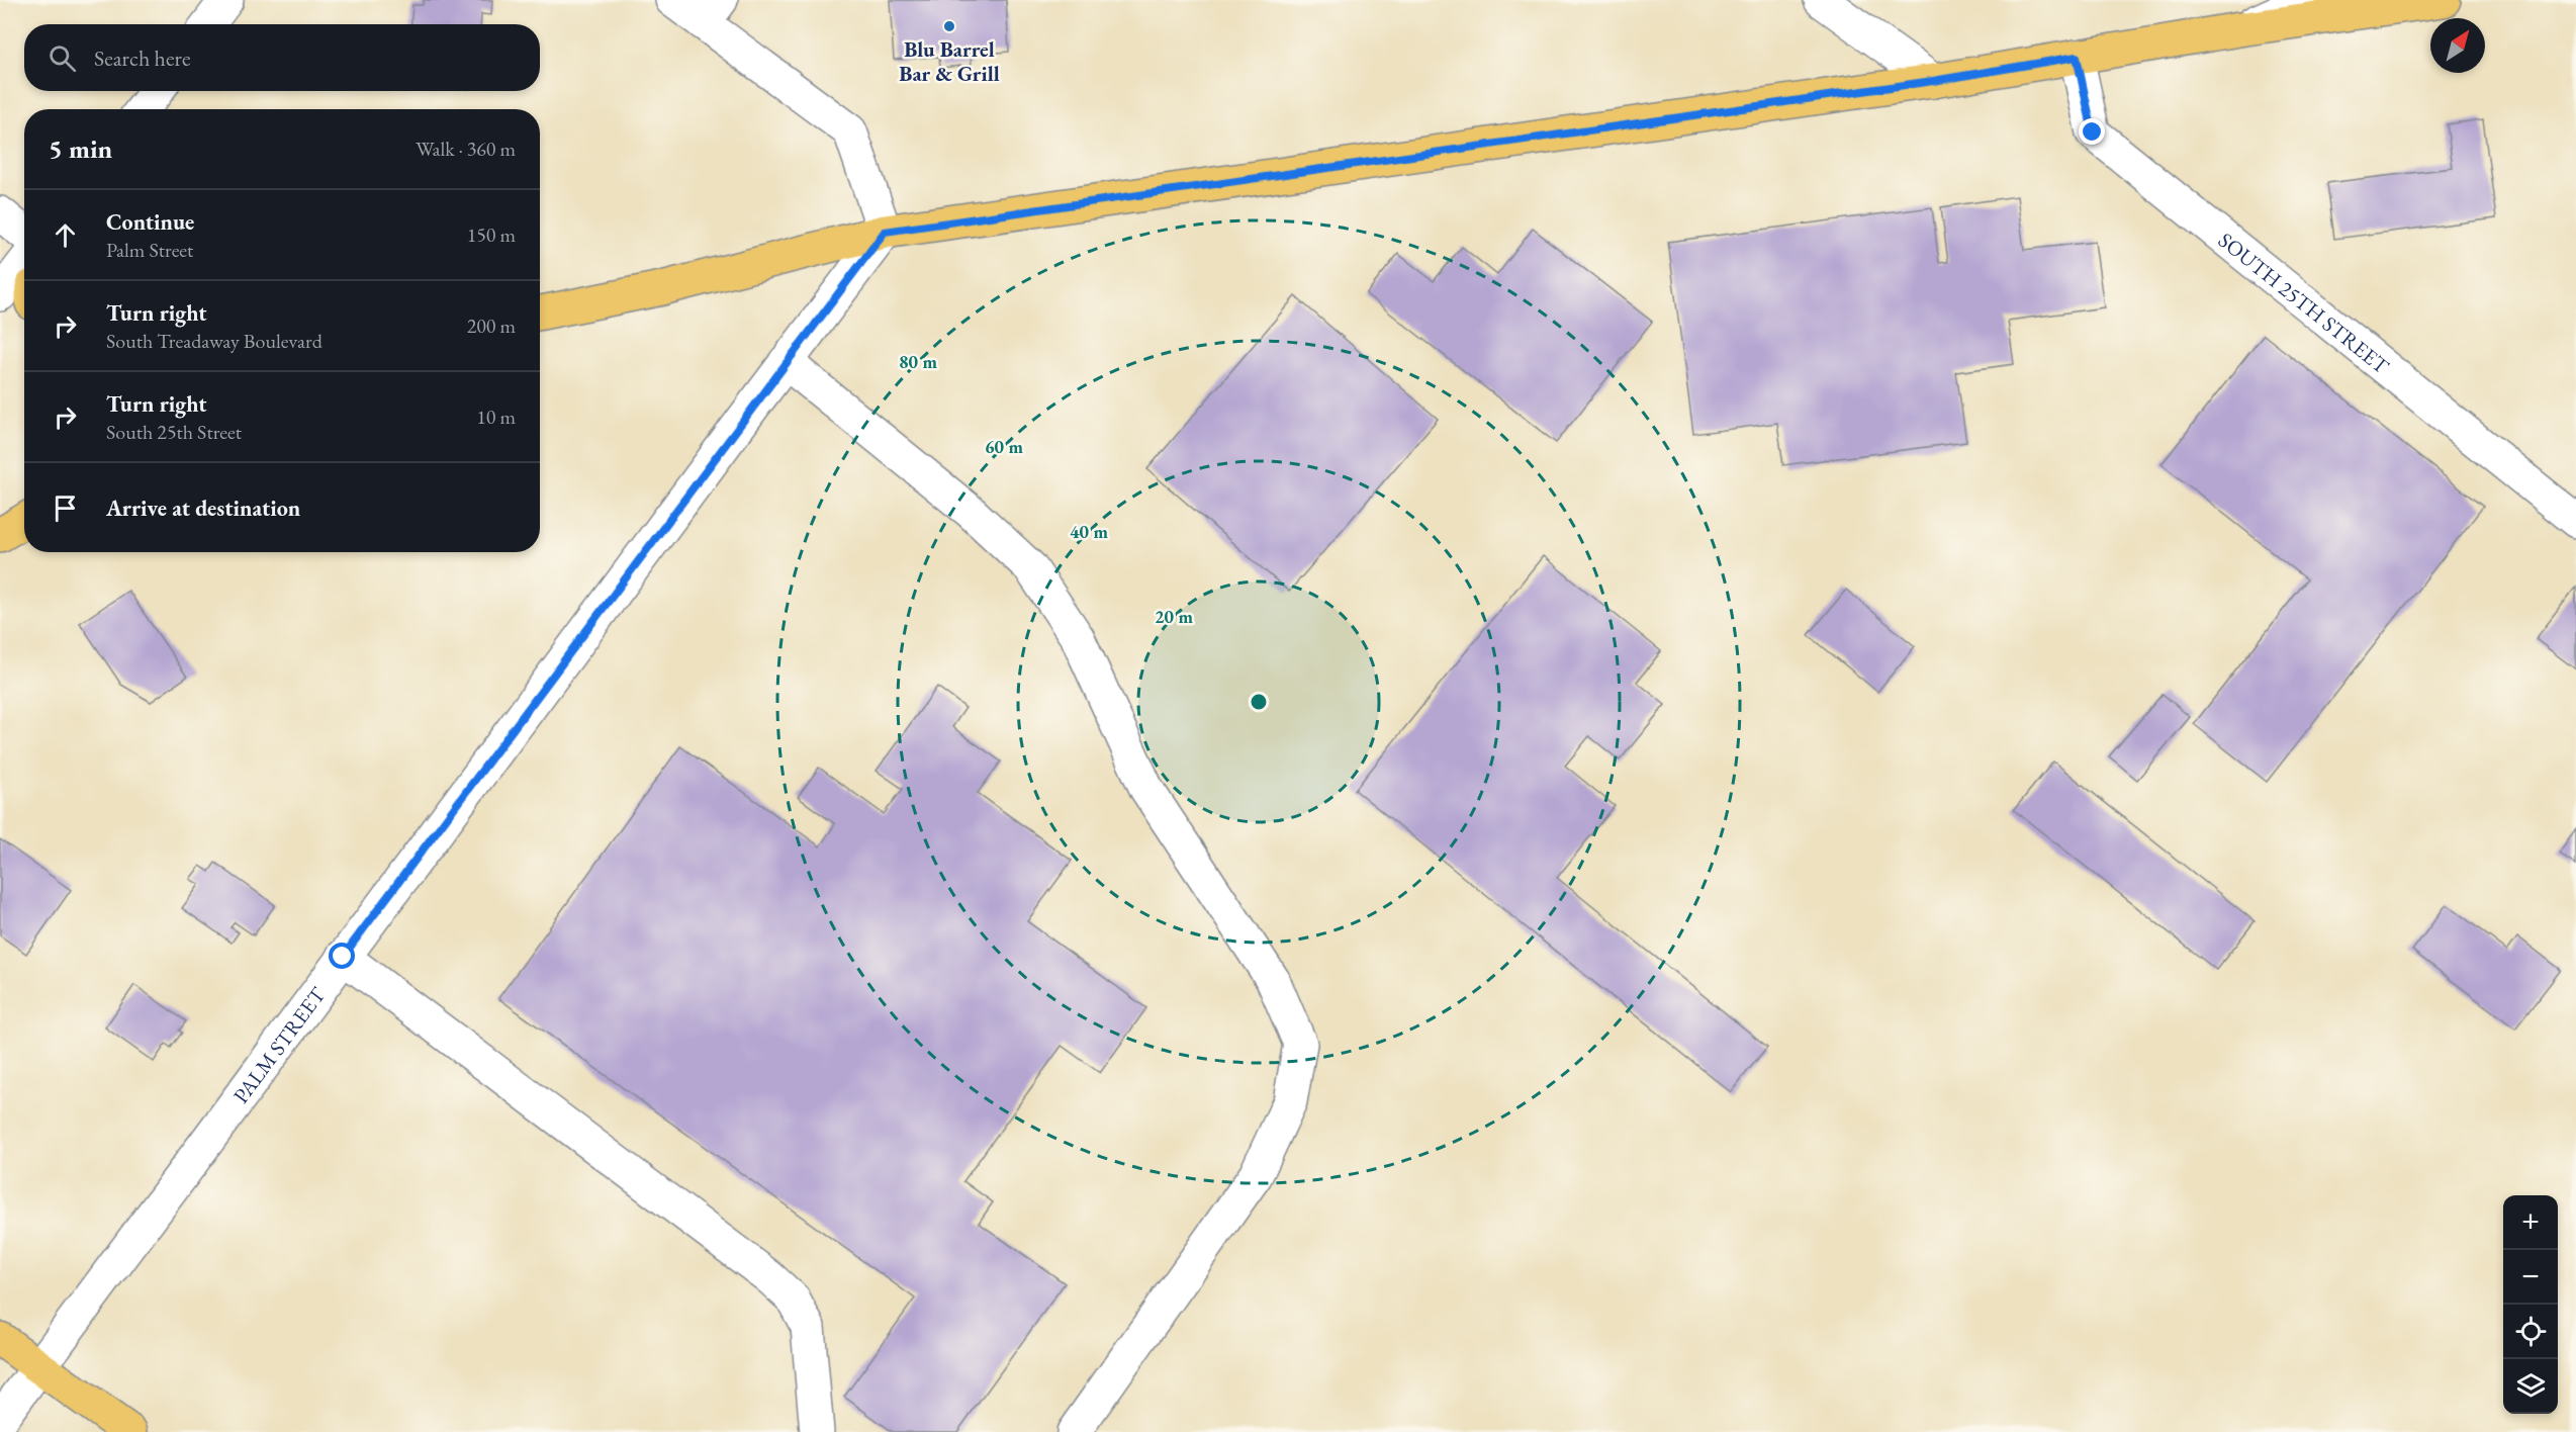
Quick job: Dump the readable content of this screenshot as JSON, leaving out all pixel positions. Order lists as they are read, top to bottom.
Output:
{
  "streets": {
    "street": ["SOUTH 25TH STREET", "PALM STREET"]
  },
  "places": ["Blu Barrel Bar & Grill"],
  "north": "top right",
  "page": {
    "search": "Search here",
    "heading": ["5 min", "Walk · 360 m"],
    "list": [
      ["Continue", "Palm Street", "150 m"],
      ["Turn right", "South Treadaway Boulevard", "200 m"],
      ["Turn right", "South 25th Street", "10 m"],
      "Arrive at destination"
    ],
    "map_buttons": ["+", "−"]
  },
  "rings": [
    "80 m",
    "60 m",
    "40 m",
    "20 m"
  ]
}
